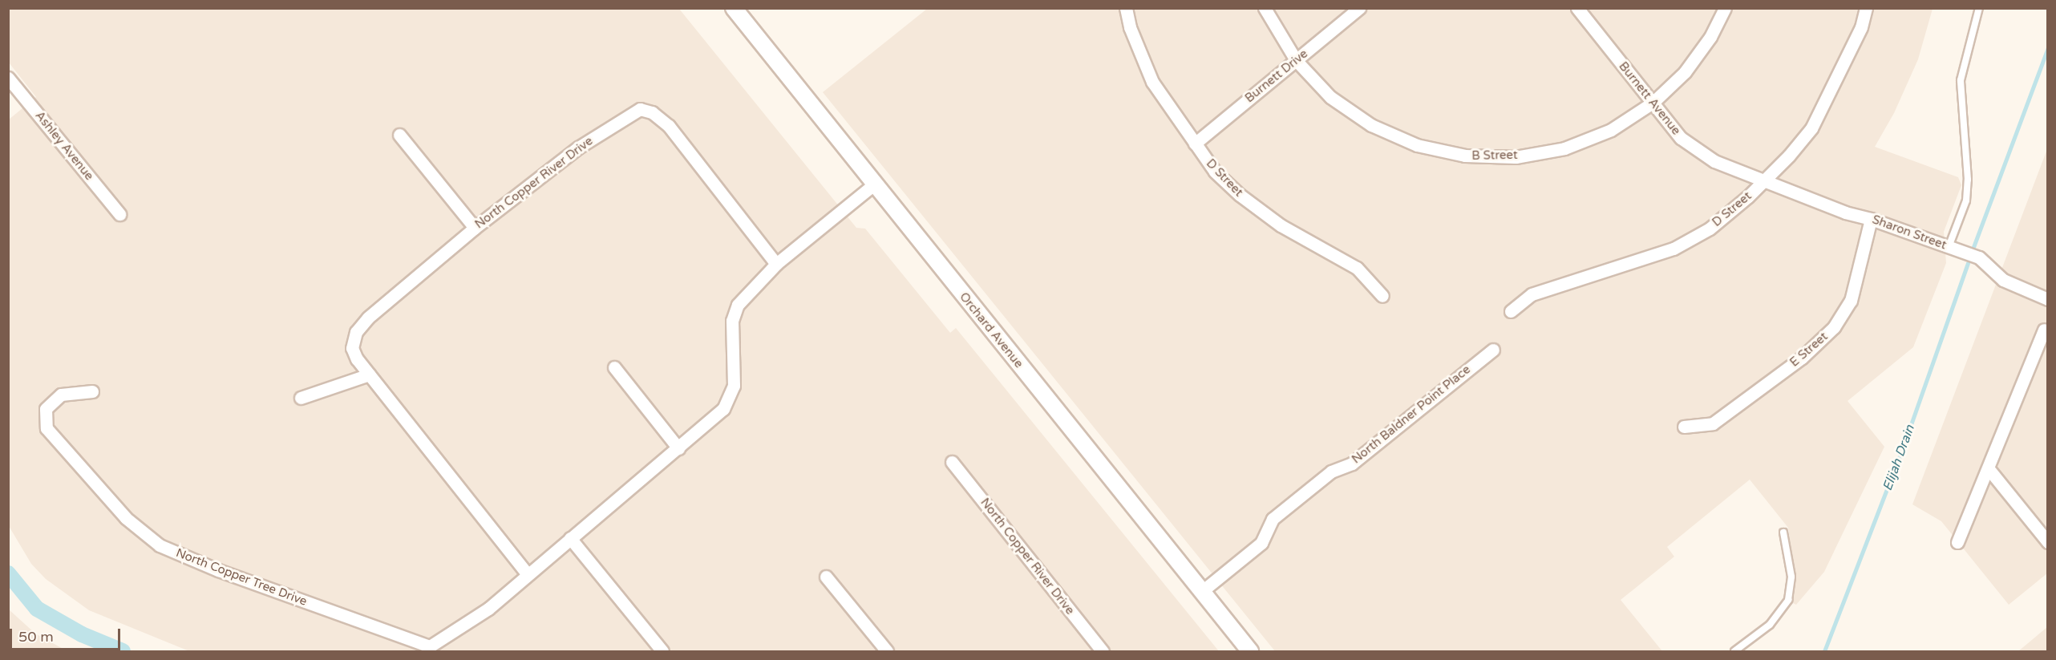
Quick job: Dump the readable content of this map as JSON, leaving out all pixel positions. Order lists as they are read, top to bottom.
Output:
{
  "streets": {
    "street": [
      "Burnett Drive",
      "Burnett Avenue",
      "Ashley Avenue",
      "B Street",
      "D Street",
      "North Copper River Drive",
      "Sharon Street",
      "Orchard Avenue",
      "E Street",
      "North Baldner Point Place",
      "North Copper Tree Drive"
    ]
  },
  "crossings": [
    ["Burnett Drive", "B Street"],
    ["Burnett Drive", "D Street"],
    ["Burnett Avenue", "B Street"],
    ["Burnett Avenue", "D Street"],
    ["Burnett Avenue", "Sharon Street"],
    ["D Street", "Sharon Street"],
    ["North Copper River Drive", "North Copper Tree Drive"],
    ["Sharon Street", "E Street"],
    ["Orchard Avenue", "North Baldner Point Place"],
    ["Orchard Avenue", "North Copper Tree Drive"]
  ],
  "water": ["Elijah Drain"],
  "scale_bar": "50 m"
}
